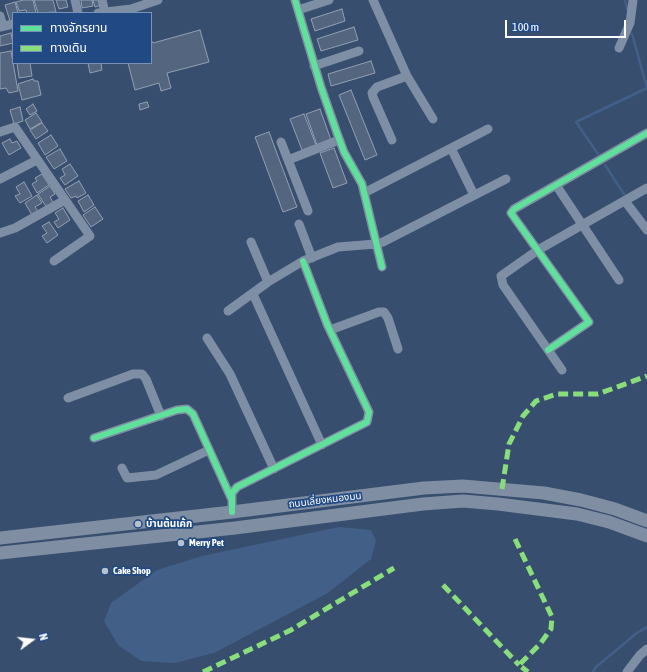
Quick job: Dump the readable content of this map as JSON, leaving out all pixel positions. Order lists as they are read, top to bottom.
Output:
{
  "streets": {
    "highway": ["ถนนเลี่ยงหนองมน"]
  },
  "places": ["บ้านต้นเค้ก", "Merry Pet", "Cake Shop"],
  "legend": ["ทางจักรยาน", "ทางเดิน"],
  "scale_bar": "100 m",
  "north": "right"
}
